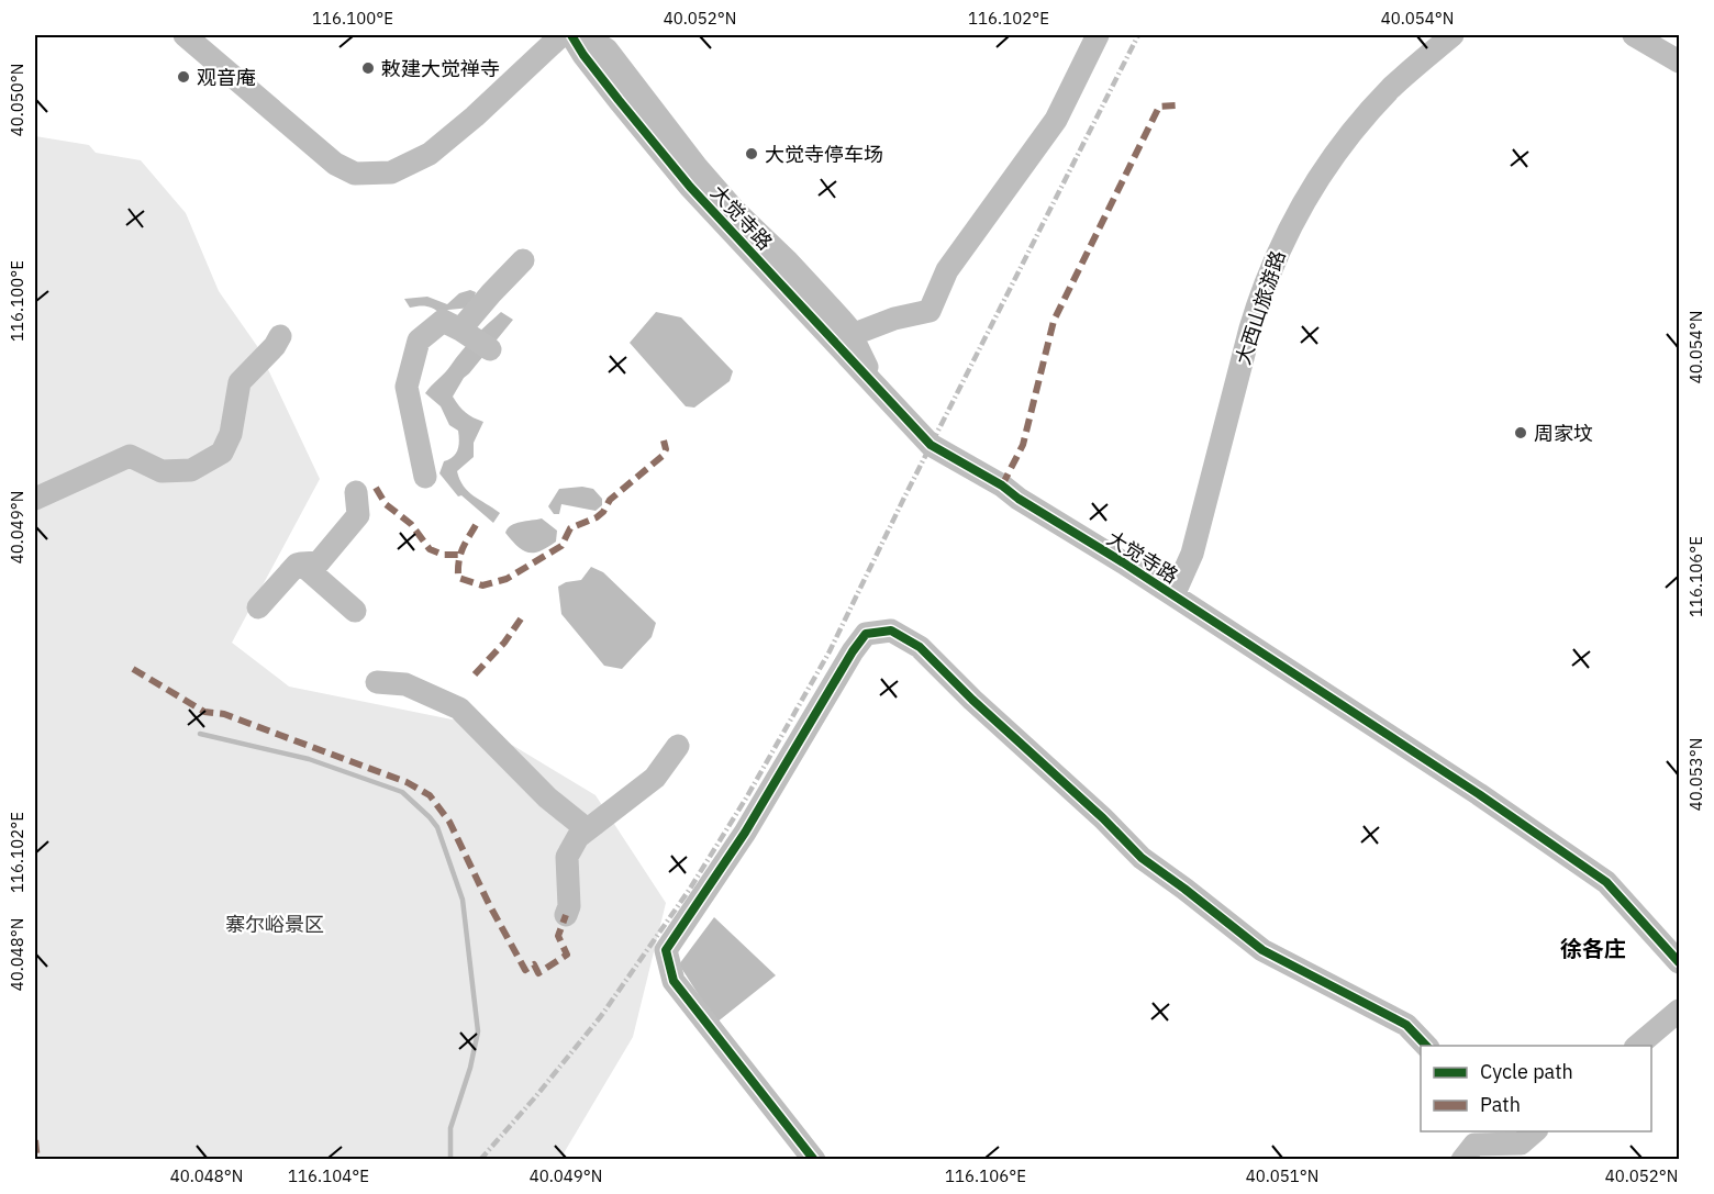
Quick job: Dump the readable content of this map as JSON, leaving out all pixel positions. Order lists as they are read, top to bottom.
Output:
{
  "streets": {
    "street": ["大觉寺路", "大西山旅游路"]
  },
  "crossings": [
    ["大觉寺路", "大西山旅游路"]
  ],
  "districts": ["徐各庄"],
  "parks": ["寨尔峪景区"],
  "places": [
    "敕建大觉禅寺",
    "观音庵",
    "大觉寺停车场",
    "周家坟"
  ],
  "legend": ["Cycle path", "Path"],
  "coordinates": [
    "116.100°E",
    "40.052°N",
    "116.102°E",
    "40.054°N",
    "40.050°N",
    "40.049°N",
    "116.106°E",
    "40.053°N",
    "40.048°N",
    "116.104°E",
    "40.051°N"
  ]
}
